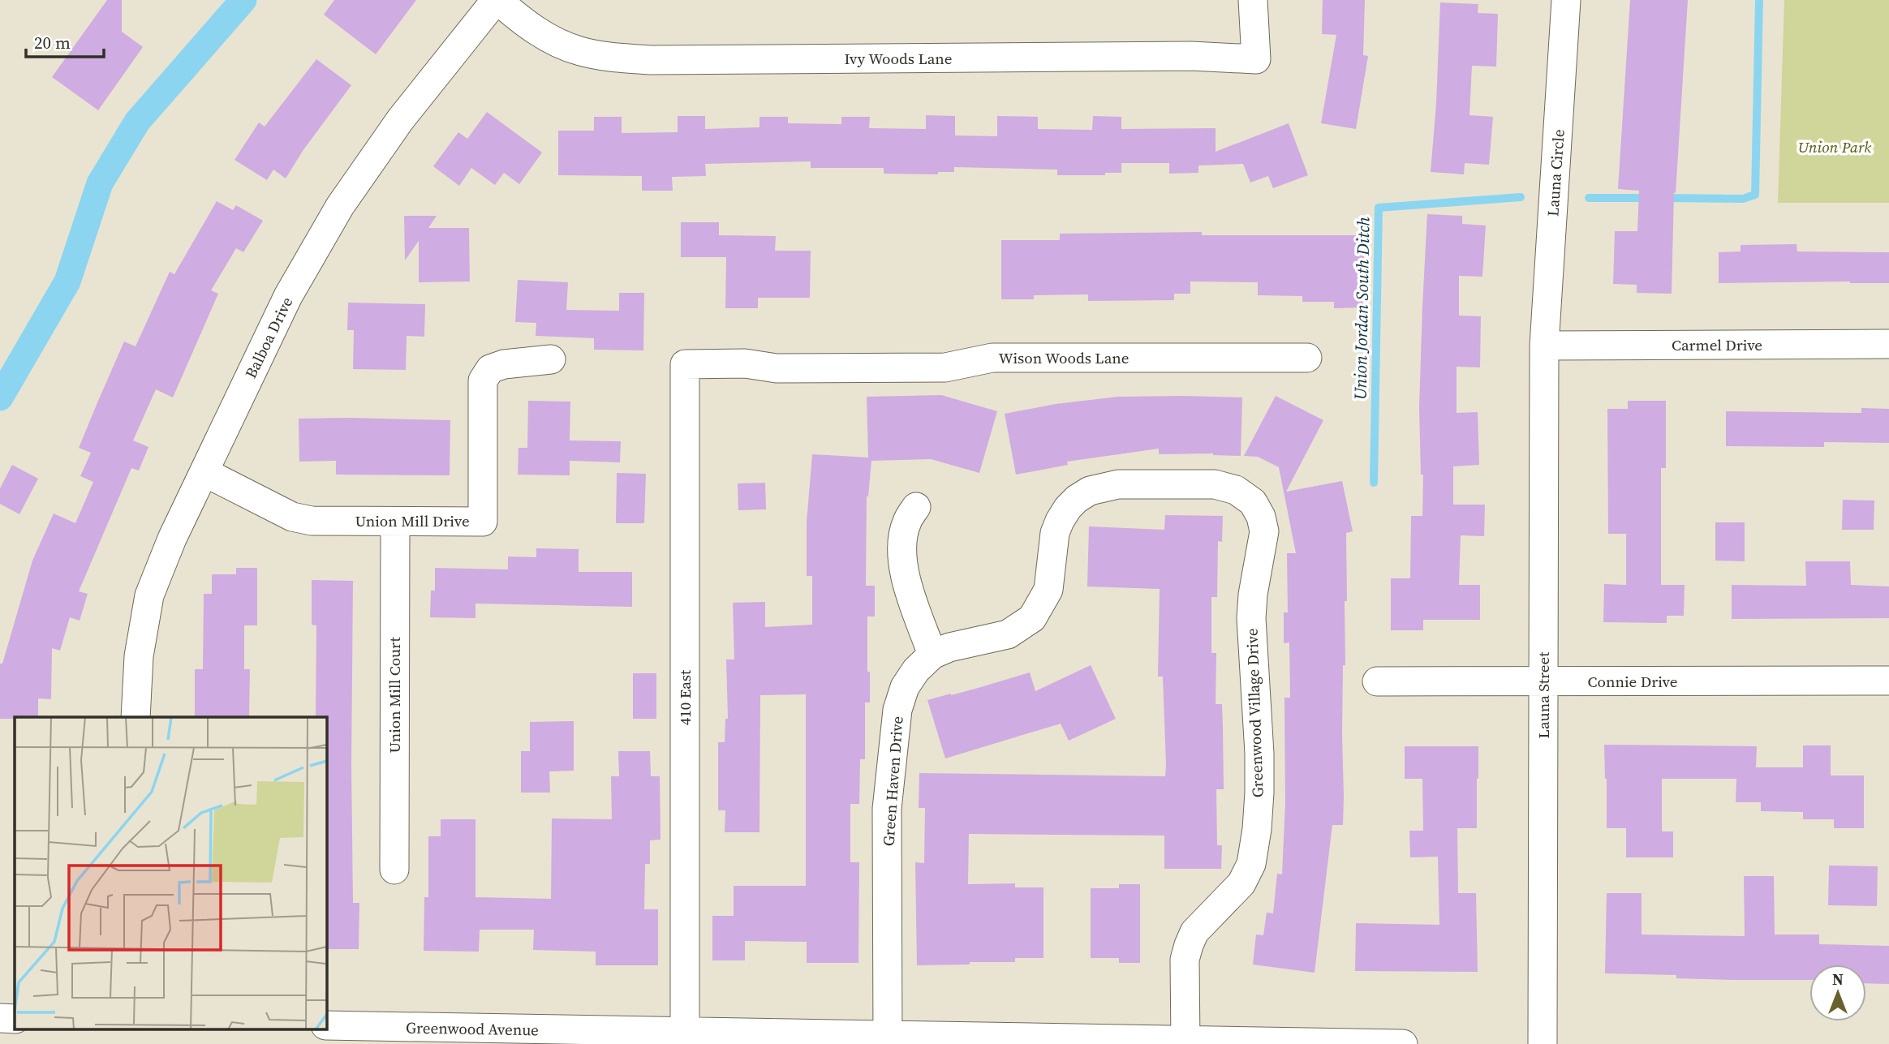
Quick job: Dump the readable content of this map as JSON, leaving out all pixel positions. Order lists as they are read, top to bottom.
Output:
{
  "streets": {
    "street": [
      "Ivy Woods Lane",
      "Launa Circle",
      "Balboa Drive",
      "Carmel Drive",
      "Wison Woods Lane",
      "Union Mill Drive",
      "Connie Drive",
      "Union Mill Court",
      "Launa Street",
      "410 East",
      "Greenwood Village Drive",
      "Green Haven Drive",
      "Greenwood Avenue"
    ]
  },
  "crossings": [
    ["Ivy Woods Lane", "Balboa Drive"],
    ["Launa Circle", "Carmel Drive"],
    ["Launa Circle", "Launa Street"],
    ["Balboa Drive", "Union Mill Drive"],
    ["Carmel Drive", "Launa Street"],
    ["Wison Woods Lane", "410 East"],
    ["Union Mill Drive", "Union Mill Court"],
    ["Connie Drive", "Launa Street"],
    ["410 East", "Greenwood Avenue"],
    ["Greenwood Village Drive", "Green Haven Drive"],
    ["Greenwood Village Drive", "Greenwood Avenue"],
    ["Green Haven Drive", "Greenwood Avenue"]
  ],
  "water": ["Union Jordan South Ditch"],
  "parks": ["Union Park"],
  "scale_bar": "20 m",
  "north": "top"
}
